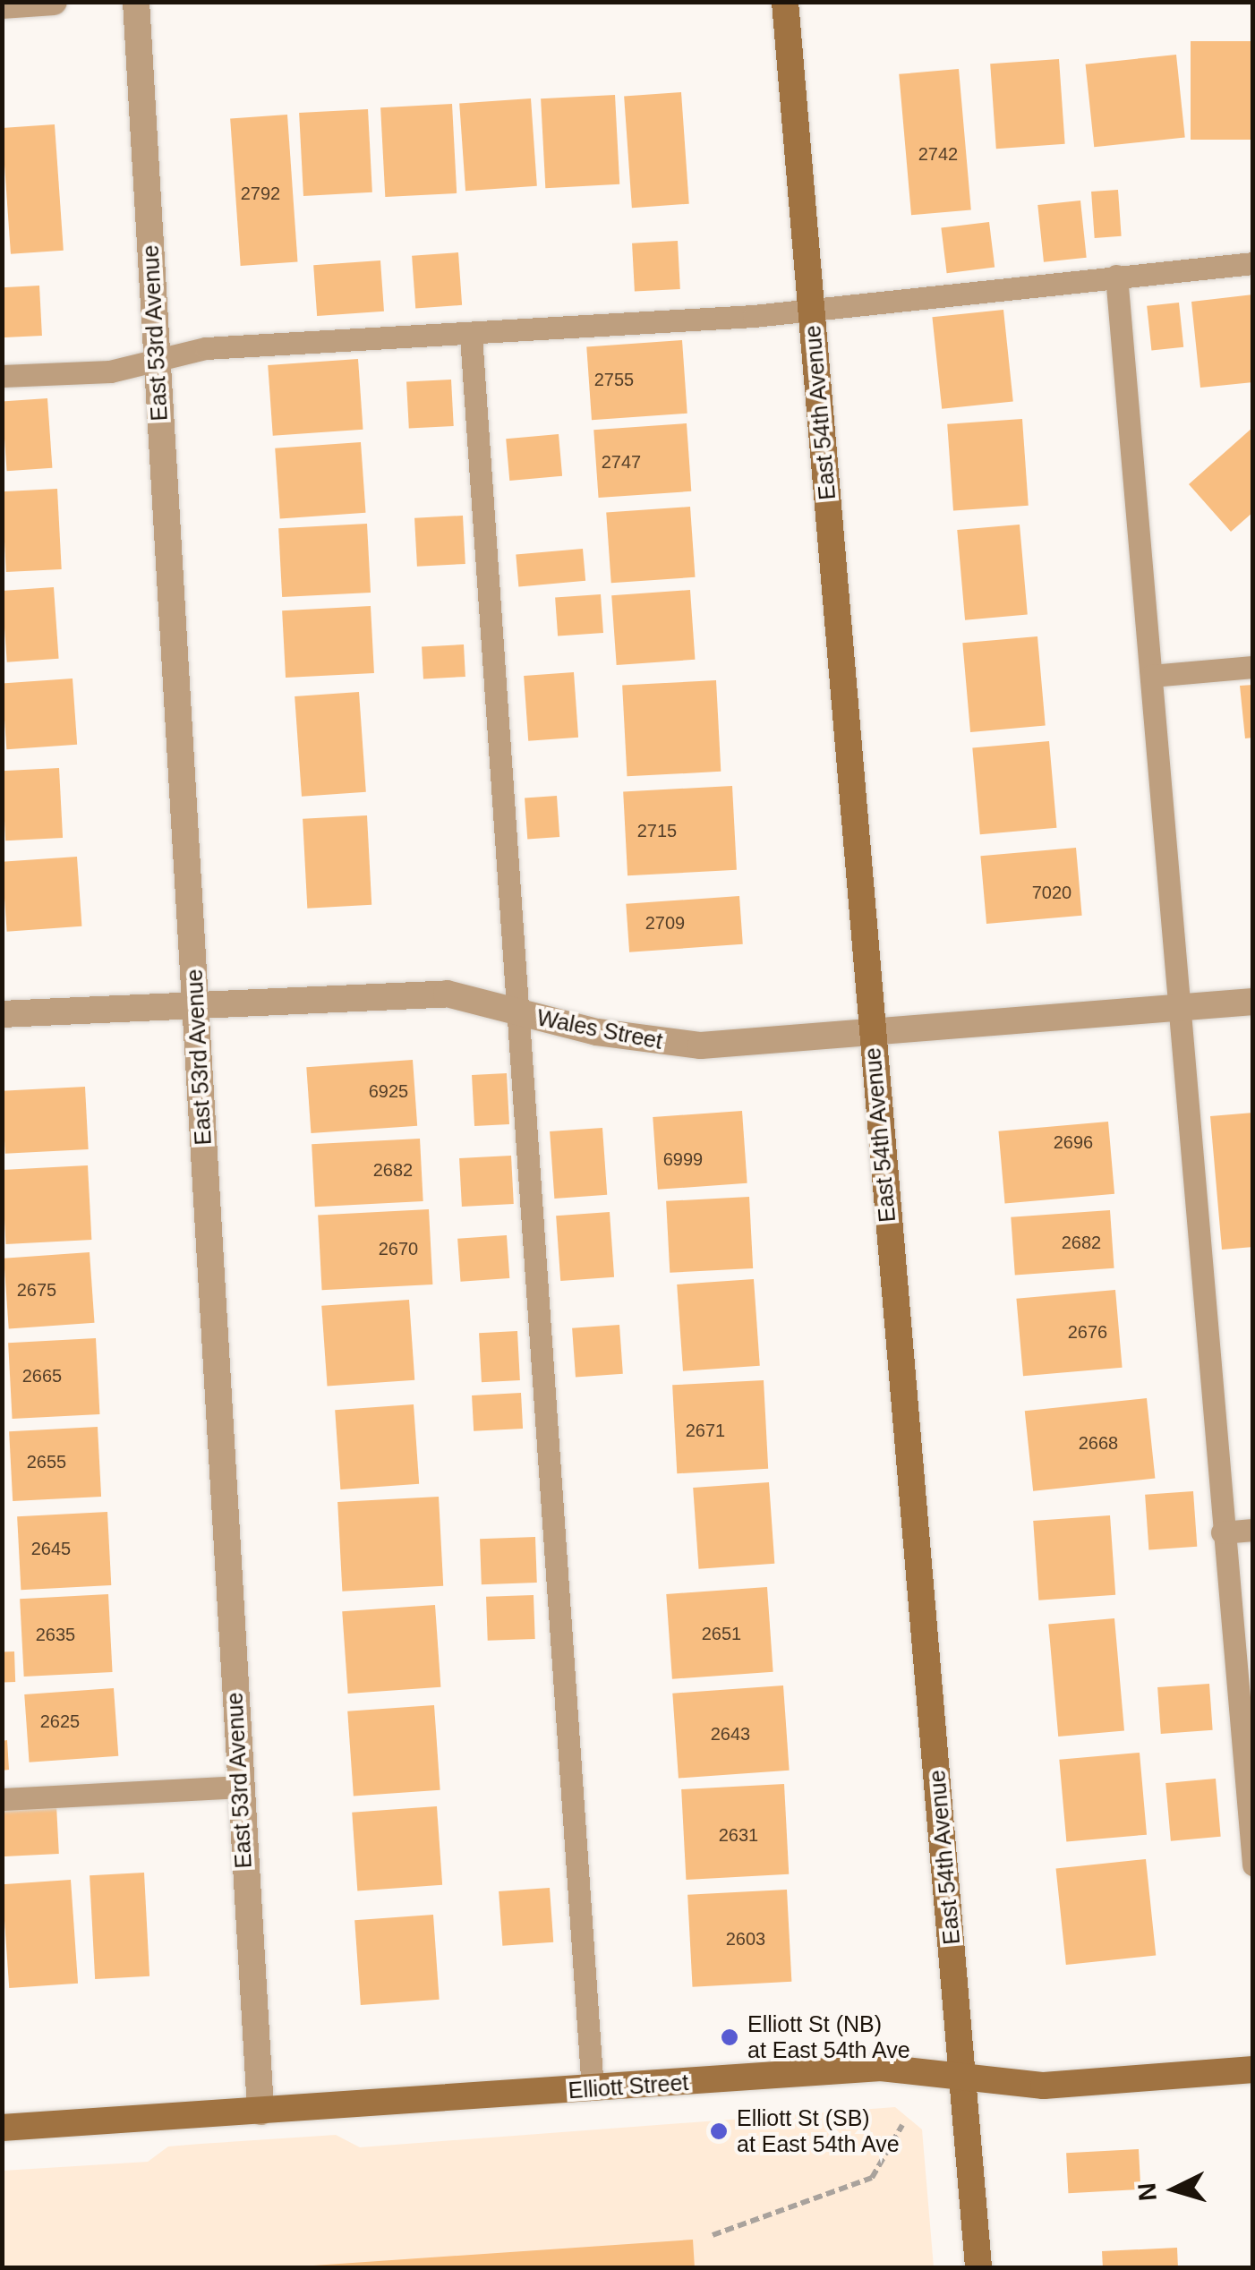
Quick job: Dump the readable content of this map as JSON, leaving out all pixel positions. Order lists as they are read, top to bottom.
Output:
{
  "streets": {
    "street": [
      "East 53rd Avenue",
      "East 54th Avenue",
      "Wales Street",
      "Elliott Street"
    ]
  },
  "crossings": [
    ["East 53rd Avenue", "Wales Street"],
    ["East 53rd Avenue", "Elliott Street"],
    ["East 54th Avenue", "Wales Street"],
    ["East 54th Avenue", "Elliott Street"]
  ],
  "places": ["Elliott St (NB) at East 54th Ave", "Elliott St (SB) at East 54th Ave"],
  "house_numbers": [
    "2742",
    "2792",
    "2755",
    "2747",
    "2715",
    "7020",
    "2709",
    "6925",
    "2696",
    "6999",
    "2682",
    "2682",
    "2670",
    "2675",
    "2676",
    "2665",
    "2671",
    "2668",
    "2655",
    "2645",
    "2651",
    "2635",
    "2625",
    "2643",
    "2631",
    "2603"
  ],
  "north": "left"
}
